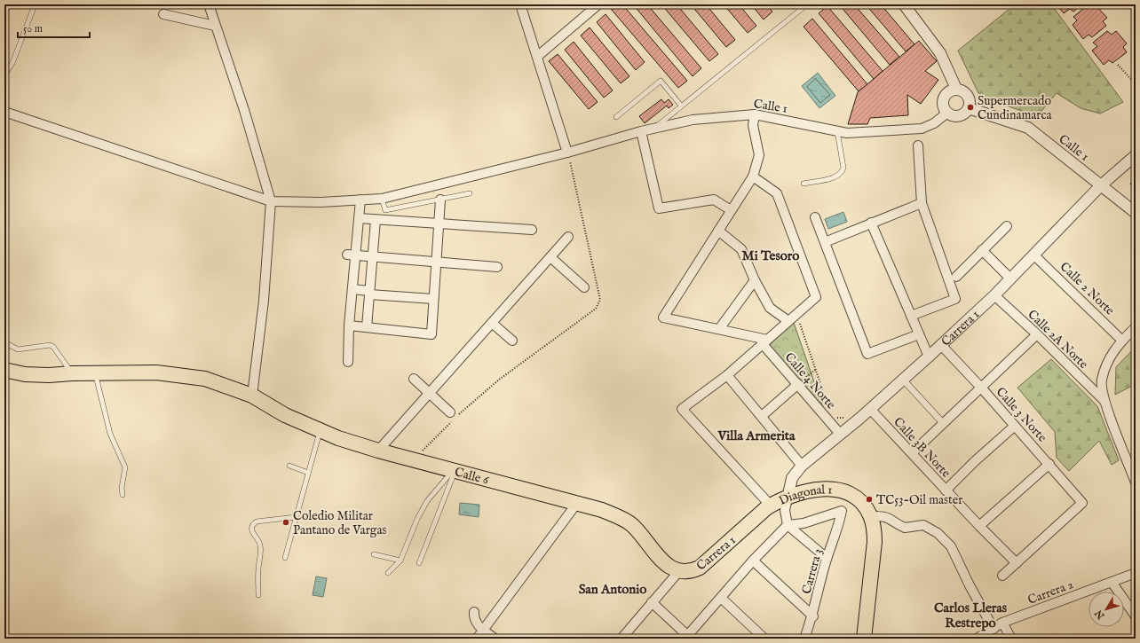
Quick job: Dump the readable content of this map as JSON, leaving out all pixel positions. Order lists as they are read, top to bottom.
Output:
{
  "streets": {
    "main road": ["Carrera 1", "Calle 6", "Diagonal 1"],
    "street": [
      "Calle 1",
      "Calle 2 Norte",
      "Calle 2A Norte",
      "Calle 4 Norte",
      "Calle 3 Norte",
      "Calle 3B Norte",
      "Carrera 3",
      "Carrera 2"
    ]
  },
  "crossings": [
    ["Calle 1", "Carrera 1"],
    ["Calle 2 Norte", "Carrera 1"],
    ["Carrera 1", "Calle 2A Norte"],
    ["Carrera 1", "Calle 4 Norte"],
    ["Carrera 1", "Calle 3 Norte"],
    ["Carrera 1", "Calle 3B Norte"],
    ["Carrera 1", "Calle 6"],
    ["Carrera 1", "Diagonal 1"],
    ["Calle 3 Norte", "Calle 3B Norte"]
  ],
  "districts": [
    "Mi Tesoro",
    "Villa Armerita",
    "San Antonio",
    "Carlos Lleras Restrepo"
  ],
  "places": ["Supermercado Cundinamarca", "TC53-Oil master", "Coledio Militar Pantano de Vargas"],
  "scale_bar": "50 m",
  "north": "bottom left"
}
